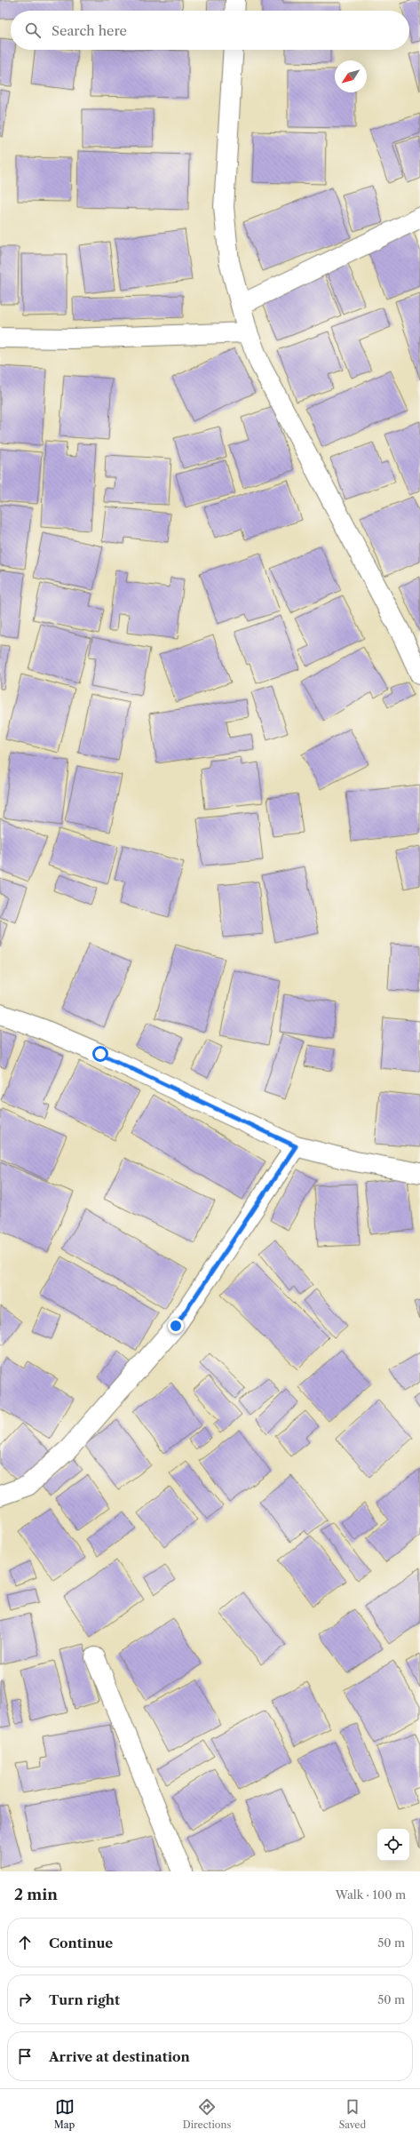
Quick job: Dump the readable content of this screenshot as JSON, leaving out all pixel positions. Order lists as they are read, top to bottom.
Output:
{
  "north": "bottom left",
  "page": {
    "search": "Search here",
    "heading": ["2 min", "Walk · 100 m"],
    "list": [
      ["Continue", "50 m"],
      ["Turn right", "50 m"],
      "Arrive at destination"
    ],
    "nav": ["Map", "Directions", "Saved"]
  }
}
